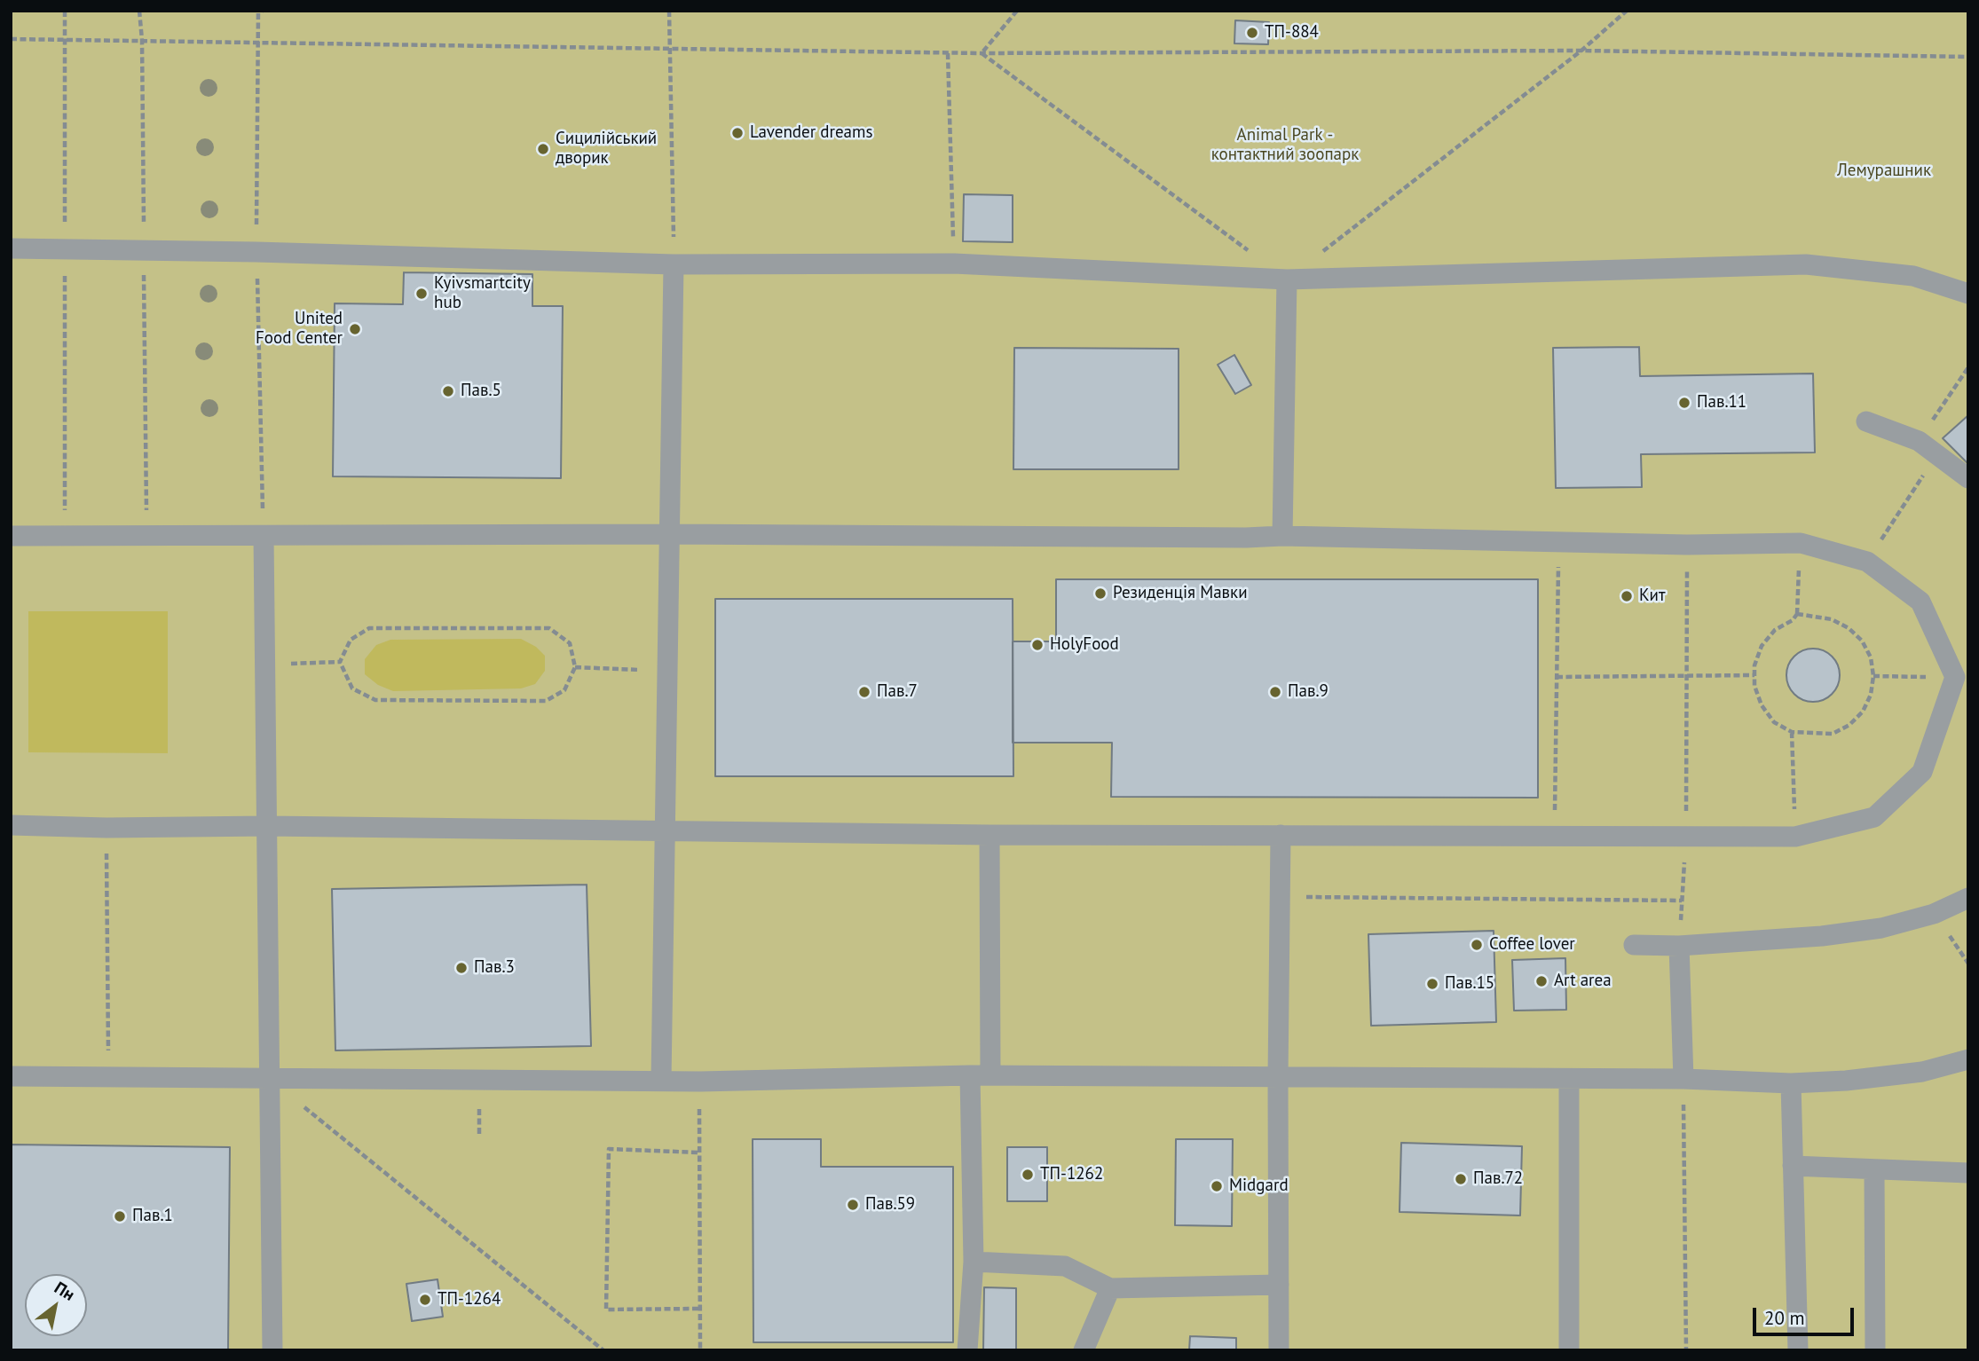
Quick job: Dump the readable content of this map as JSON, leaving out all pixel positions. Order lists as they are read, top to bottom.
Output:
{
  "parks": ["Animal Park - контактний зоопарк", "Лемурашник"],
  "places": [
    "ТП-884",
    "Lavender dreams",
    "Сицилійський дворик",
    "Kyivsmartcity hub",
    "United Food Center",
    "Пав.5",
    "Пав.11",
    "Резиденція Мавки",
    "Кит",
    "HolyFood",
    "Пав.7",
    "Пав.9",
    "Coffee lover",
    "Пав.3",
    "Art area",
    "Пав.15",
    "ТП-1262",
    "Пав.72",
    "Midgard",
    "Пав.59",
    "Пав.1",
    "ТП-1264"
  ],
  "scale_bar": "20 m",
  "north": "top right"
}
